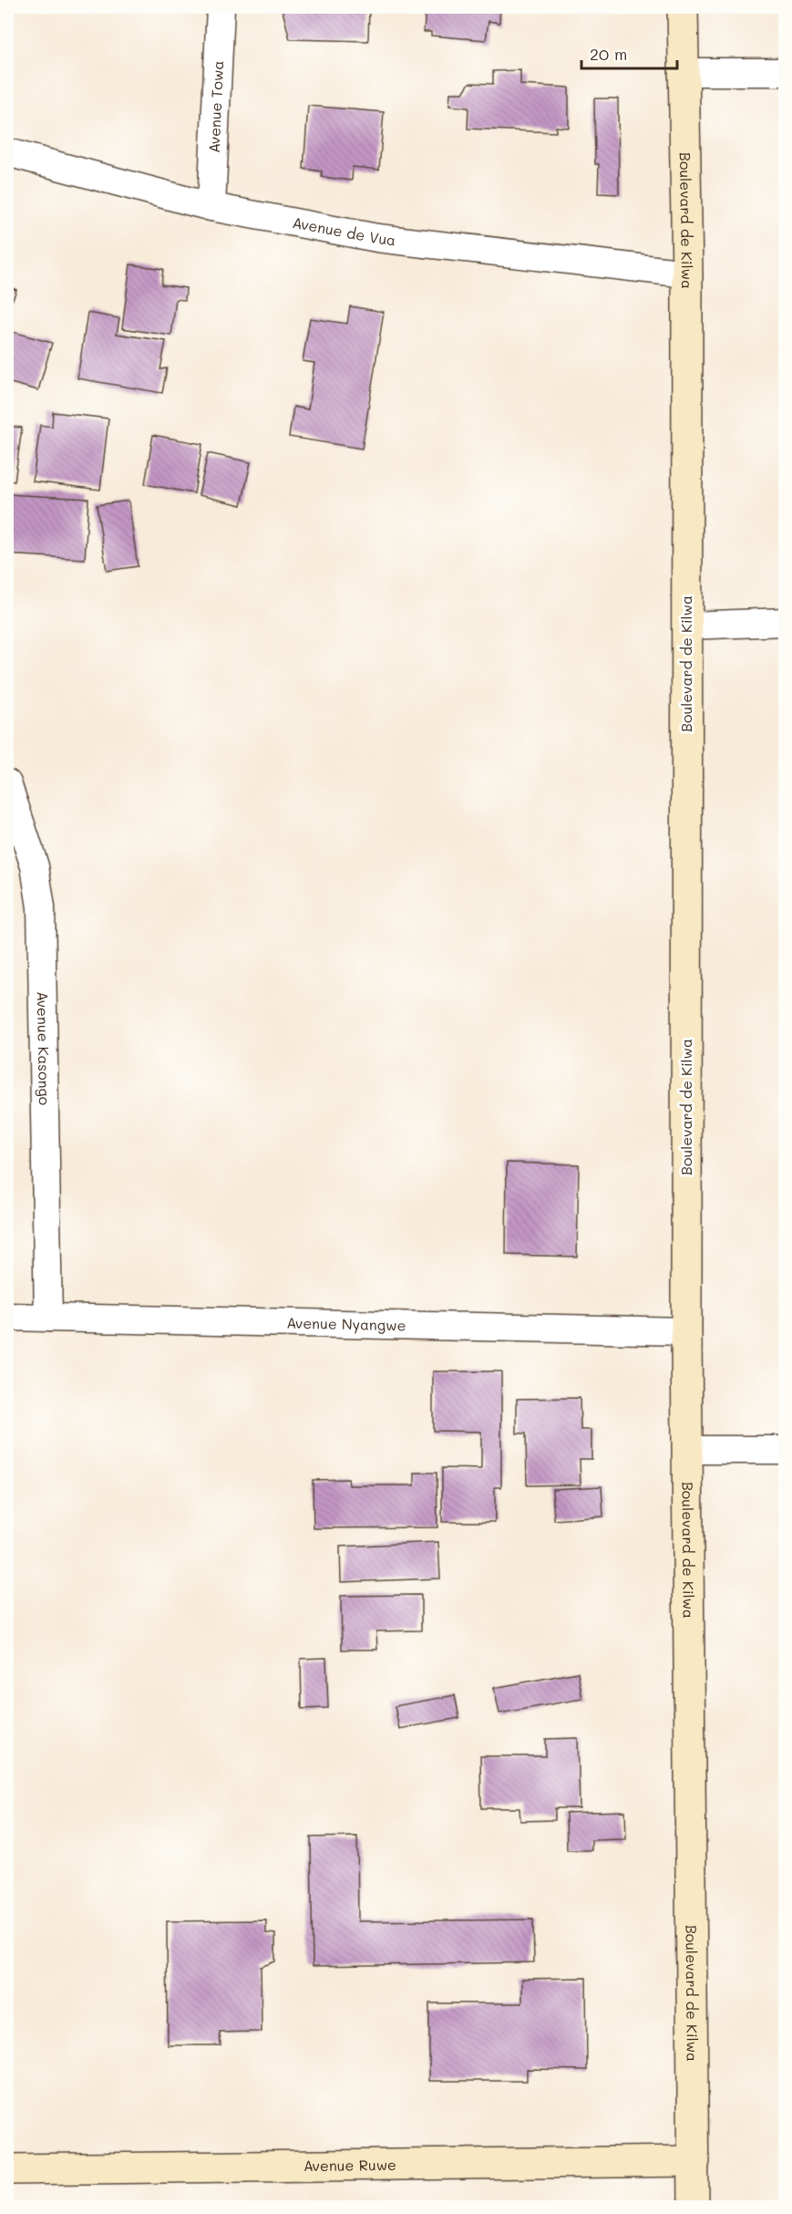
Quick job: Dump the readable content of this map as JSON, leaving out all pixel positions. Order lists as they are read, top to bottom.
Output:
{
  "streets": {
    "street": [
      "Avenue Towa",
      "Boulevard de Kilwa",
      "Avenue de Vua",
      "Avenue Kasongo",
      "Avenue Nyangwe",
      "Avenue Ruwe"
    ]
  },
  "crossings": [
    ["Avenue Towa", "Avenue de Vua"],
    ["Boulevard de Kilwa", "Avenue de Vua"],
    ["Boulevard de Kilwa", "Avenue Nyangwe"],
    ["Boulevard de Kilwa", "Avenue Ruwe"],
    ["Avenue Kasongo", "Avenue Nyangwe"]
  ],
  "scale_bar": "20 m"
}
